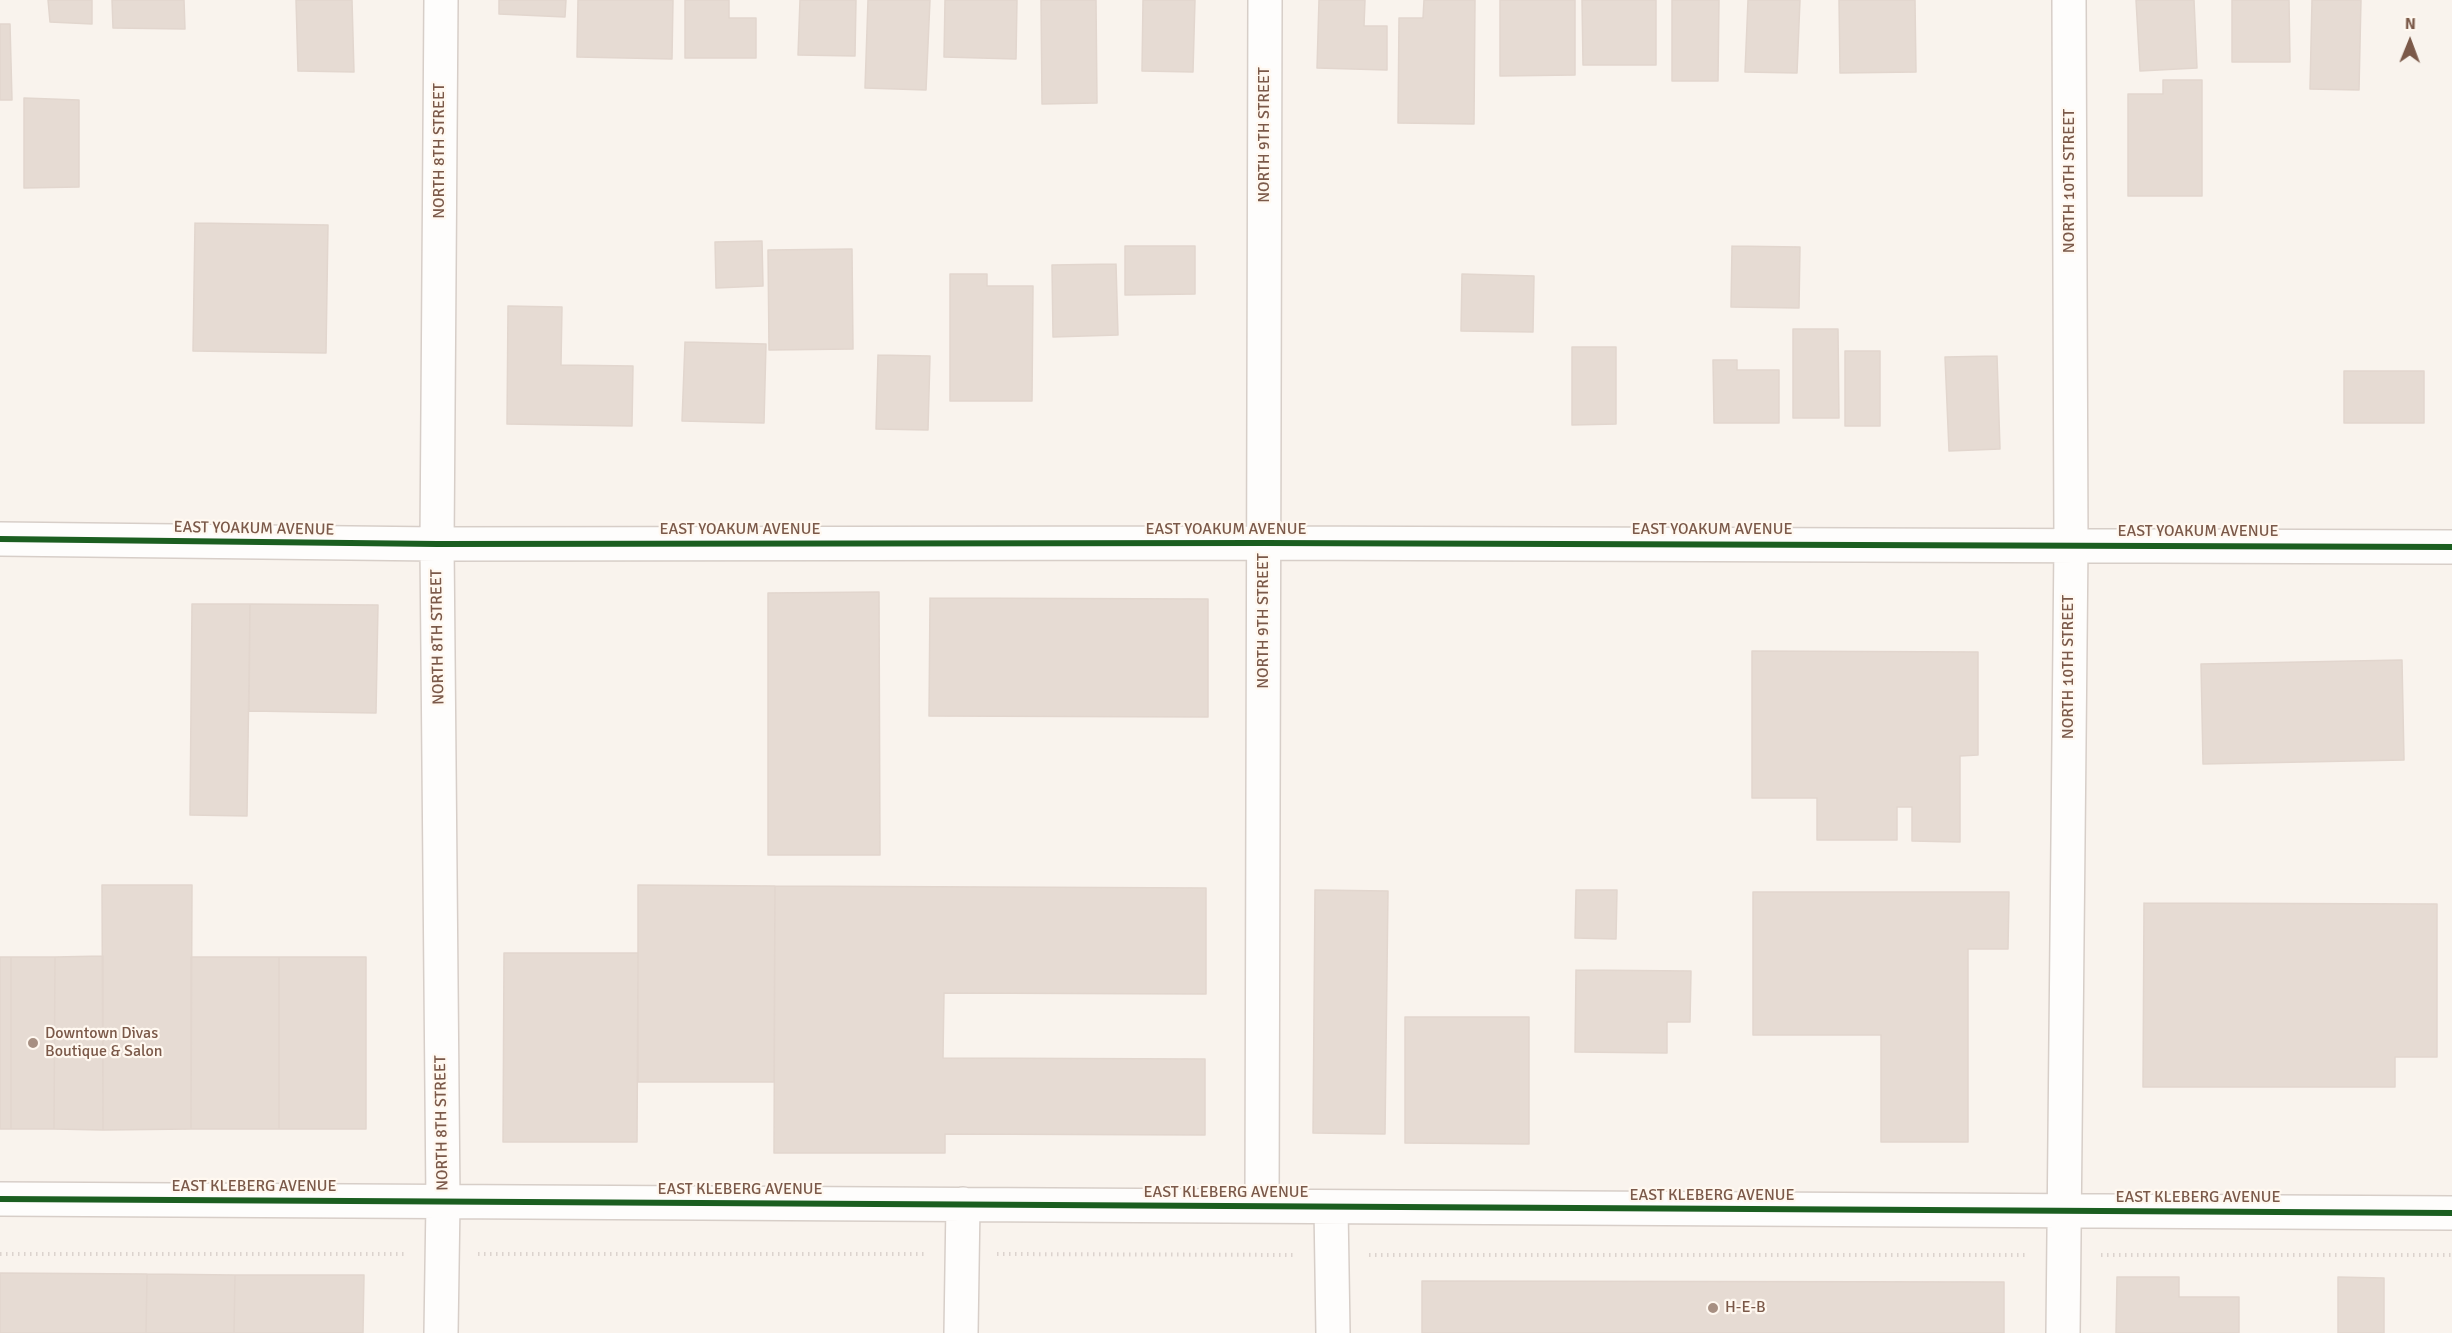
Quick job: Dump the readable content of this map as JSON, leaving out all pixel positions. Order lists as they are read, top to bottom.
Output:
{
  "streets": {
    "street": [
      "NORTH 9TH STREET",
      "NORTH 8TH STREET",
      "NORTH 10TH STREET",
      "EAST YOAKUM AVENUE",
      "EAST KLEBERG AVENUE"
    ]
  },
  "crossings": [
    ["NORTH 9TH STREET", "EAST YOAKUM AVENUE"],
    ["NORTH 9TH STREET", "EAST KLEBERG AVENUE"],
    ["NORTH 8TH STREET", "EAST YOAKUM AVENUE"],
    ["NORTH 8TH STREET", "EAST KLEBERG AVENUE"],
    ["NORTH 10TH STREET", "EAST YOAKUM AVENUE"],
    ["NORTH 10TH STREET", "EAST KLEBERG AVENUE"]
  ],
  "places": ["Downtown Divas Boutique & Salon", "H-E-B"],
  "north": "top"
}
